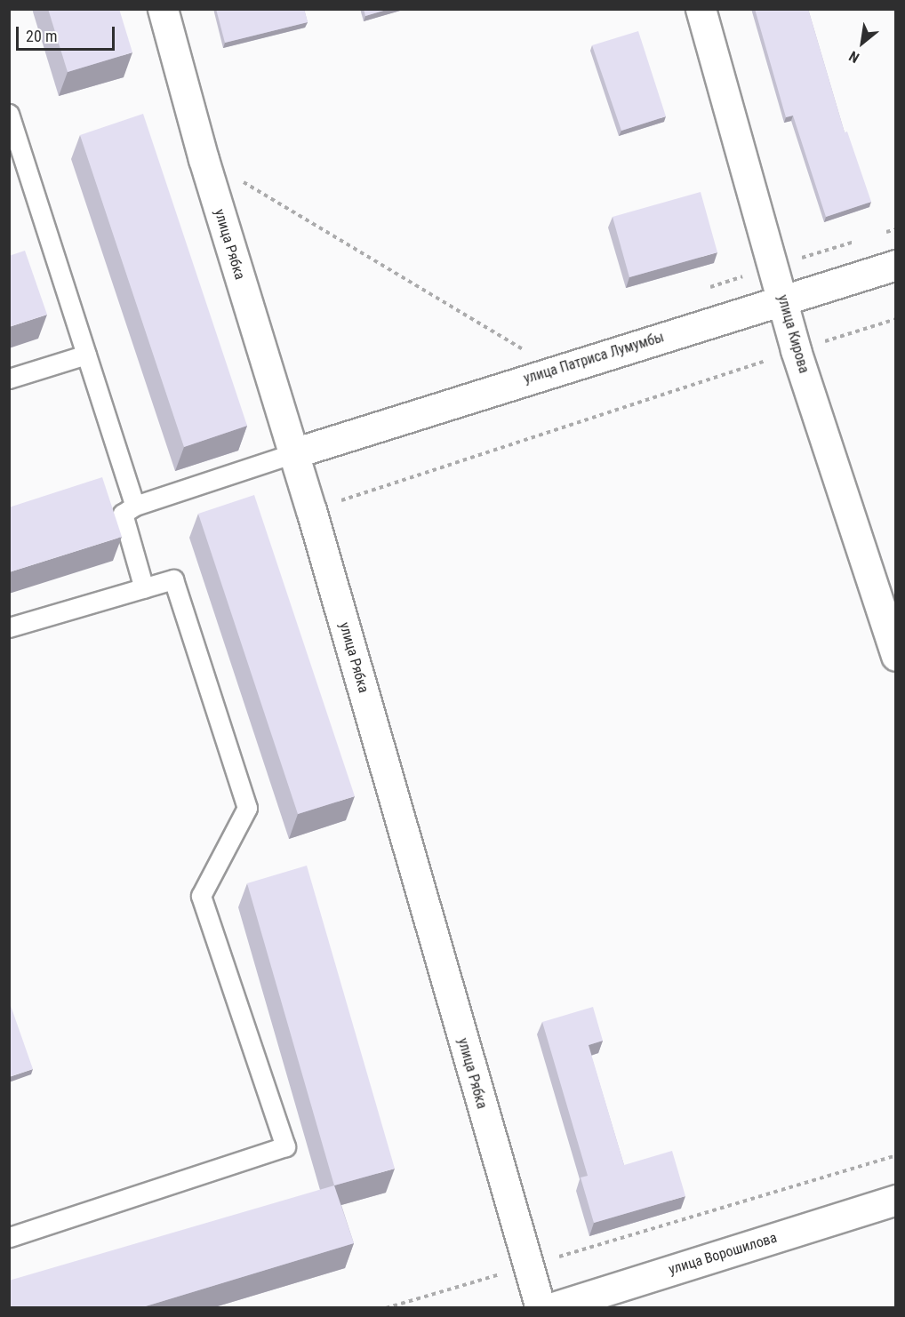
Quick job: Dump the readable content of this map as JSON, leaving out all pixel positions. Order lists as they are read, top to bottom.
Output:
{
  "streets": {
    "street": [
      "улица Рябка",
      "улица Кирова",
      "улица Патриса Лумумбы",
      "улица Ворошилова"
    ]
  },
  "crossings": [
    ["улица Рябка", "улица Патриса Лумумбы"],
    ["улица Кирова", "улица Патриса Лумумбы"]
  ],
  "scale_bar": "20 m",
  "north": "bottom left"
}
